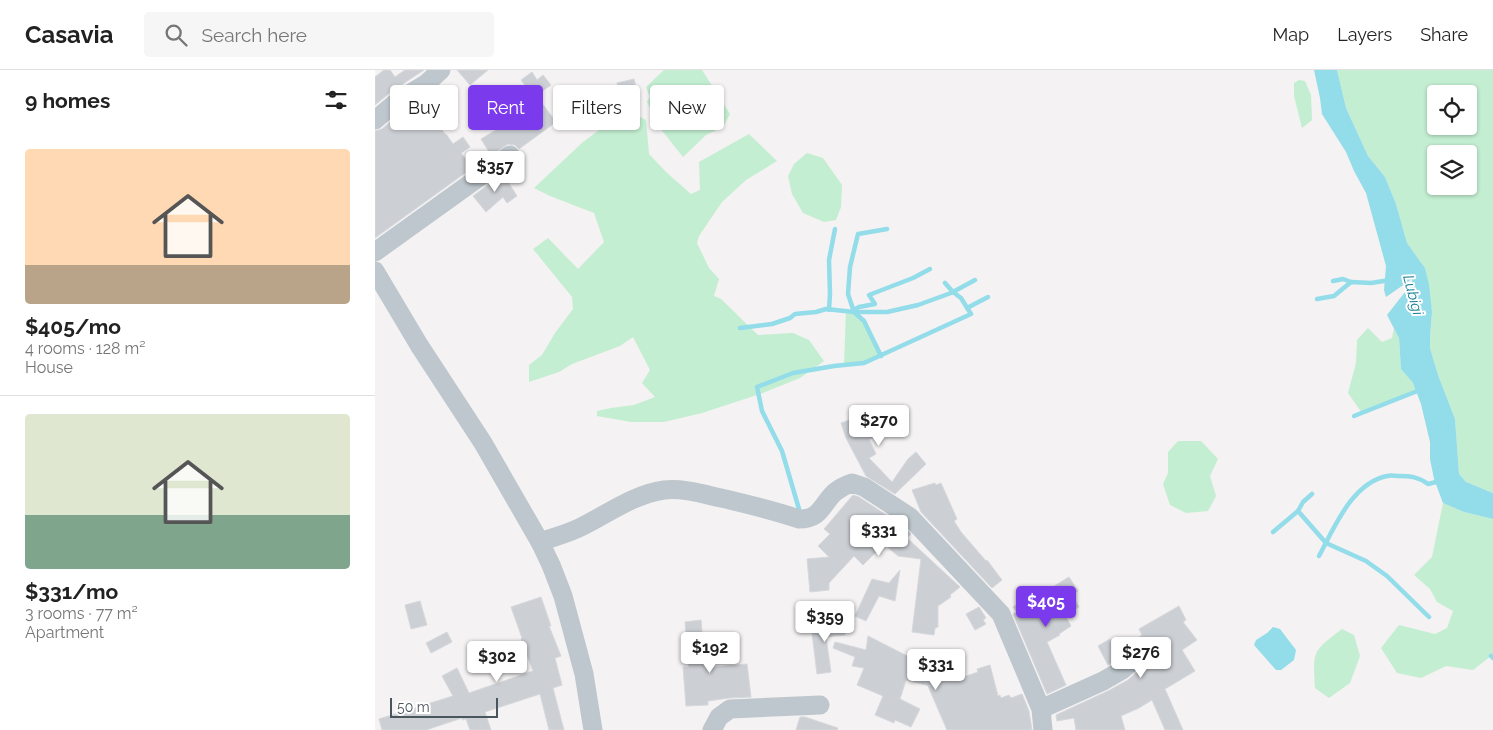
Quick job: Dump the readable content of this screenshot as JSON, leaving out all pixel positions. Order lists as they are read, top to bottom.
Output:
{
  "water": ["Lubigi"],
  "scale_bar": "50 m",
  "page": {
    "header": "Casavia",
    "search": "Search here",
    "nav": ["Map", "Layers", "Share"],
    "heading": "9 homes",
    "chip": [
      "Buy",
      "Rent",
      "Filters",
      "New"
    ],
    "list": [
      {
        "name": "$405/mo",
        "note": "4 rooms · 128 m² · House"
      },
      {
        "name": "$331/mo",
        "note": "3 rooms · 77 m² · Apartment"
      }
    ],
    "price": [
      "$357",
      "$270",
      "$331",
      "$405",
      "$359",
      "$192",
      "$276",
      "$302",
      "$331"
    ],
    "scale": "50 m"
  }
}
